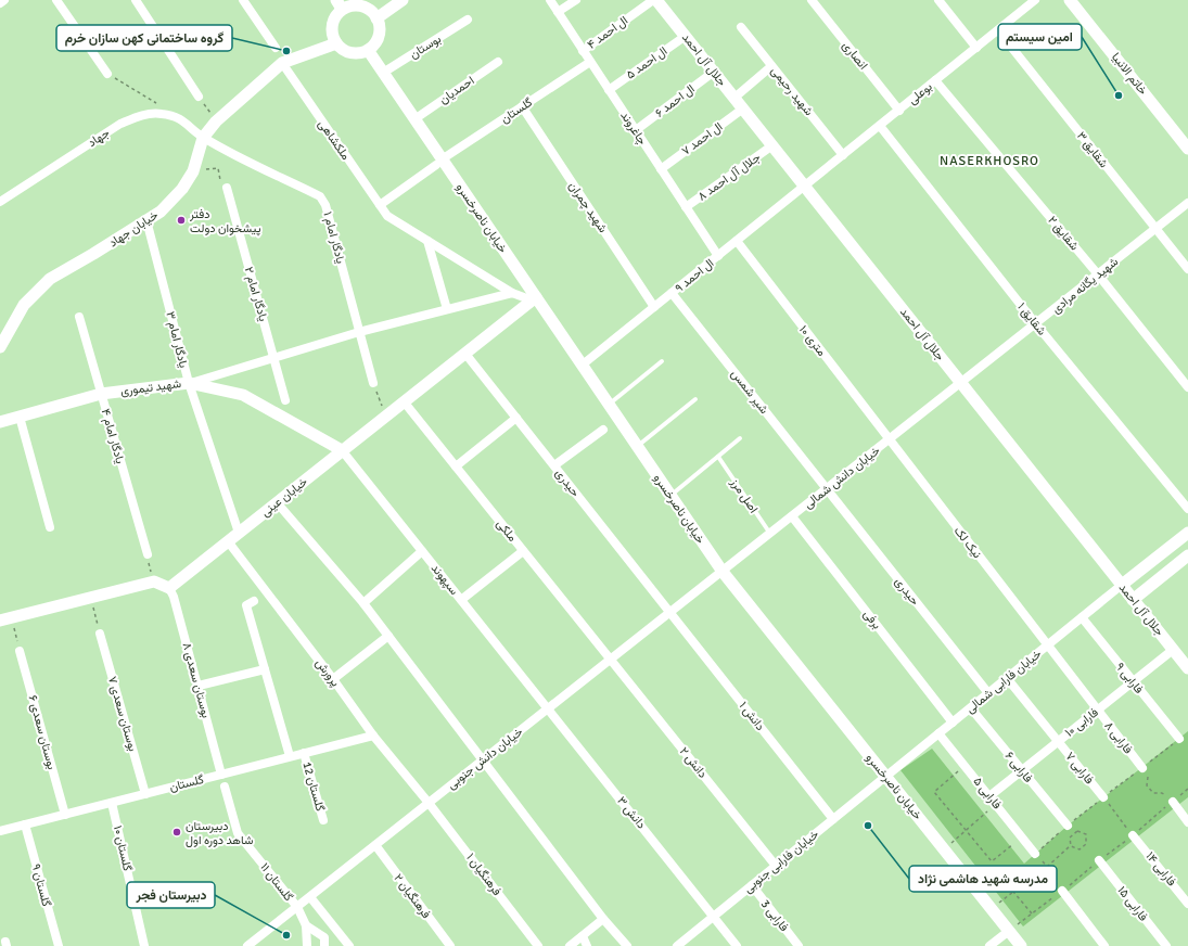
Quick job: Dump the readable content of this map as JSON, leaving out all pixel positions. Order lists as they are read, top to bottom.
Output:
{
  "streets": {
    "street": [
      "ال احمد ۴",
      "بوستان",
      "انصاری",
      "جلال آل احمد",
      "ال احمد ۵",
      "خاتم الانبیا",
      "احمدیان",
      "شهید رحیمی",
      "بوعلی",
      "ال احمد ۶",
      "گلستان",
      "چاغروند",
      "جهاد",
      "ال احمد ۷",
      "ملکشاهی",
      "شقایق ۳",
      "جلال آل احمد ۸",
      "شهید چمران",
      "خیابان ناصرخسرو",
      "خیابان جهاد",
      "شقایق ۲",
      "یادگار امام ۱",
      "ال احمد ۹",
      "شهید یگانه مرادی",
      "یادگار امام ۲",
      "شقایق ۱",
      "یادگار امام ۳",
      "۱۰ متری",
      "شهید تیموری",
      "شیر شمس",
      "یادگار امام ۴",
      "خیابان دانش شمالی",
      "حیدری",
      "خیابان عینی",
      "ملکی",
      "نیک لک",
      "سپهوند",
      "برفی",
      "پرورش",
      "فارابی ۹",
      "بوستان سعدی ۸",
      "خیابان فارابی شمالی",
      "بوستان سعدی ۷",
      "دانش ۱",
      "فارابی ۱۰",
      "بوستان سعدی ۶",
      "فارابی ۸",
      "خیابان دانش جنوبی",
      "دانش ۲",
      "فارابی ۶",
      "فارابی ۷",
      "گلستان 12",
      "فارابی ۵",
      "دانش ۳",
      "گلستان ۱۰",
      "خیابان فارابی جنوبی",
      "فارابی ۱۴",
      "فرهنگیان ۱",
      "گلستان ۱۱",
      "گلستان ۹",
      "فرهنگیان ۲",
      "فارابی ۱۵",
      "فارابی 3"
    ],
    "lane": ["اصل مرز"]
  },
  "crossings": [
    ["ال احمد ۴", "جلال آل احمد"],
    ["ال احمد ۴", "چاغروند"],
    ["بوستان", "خیابان ناصرخسرو"],
    ["انصاری", "بوعلی"],
    ["جلال آل احمد", "ال احمد ۵"],
    ["جلال آل احمد", "بوعلی"],
    ["جلال آل احمد", "ال احمد ۶"],
    ["جلال آل احمد", "ال احمد ۷"],
    ["جلال آل احمد", "جلال آل احمد ۸"],
    ["جلال آل احمد", "ال احمد ۹"],
    ["جلال آل احمد", "شهید یگانه مرادی"],
    ["جلال آل احمد", "خیابان دانش شمالی"],
    ["جلال آل احمد", "خیابان فارابی شمالی"],
    ["جلال آل احمد", "فارابی ۱۰"],
    ["ال احمد ۵", "چاغروند"],
    ["احمدیان", "خیابان ناصرخسرو"],
    ["شهید رحیمی", "بوعلی"],
    ["بوعلی", "شقایق ۳"],
    ["بوعلی", "شقایق ۲"],
    ["بوعلی", "ال احمد ۹"],
    ["بوعلی", "شقایق ۱"],
    ["ال احمد ۶", "چاغروند"],
    ["گلستان", "چاغروند"],
    ["گلستان", "ملکشاهی"],
    ["گلستان", "شهید چمران"],
    ["گلستان", "خیابان ناصرخسرو"],
    ["گلستان", "پرورش"],
    ["گلستان", "بوستان سعدی ۸"],
    ["گلستان", "بوستان سعدی ۷"],
    ["گلستان", "بوستان سعدی ۶"],
    ["گلستان", "گلستان 12"],
    ["گلستان", "گلستان ۱۰"],
    ["گلستان", "گلستان ۹"],
    ["چاغروند", "ال احمد ۷"],
    ["چاغروند", "جلال آل احمد ۸"],
    ["چاغروند", "ال احمد ۹"],
    ["جهاد", "خیابان جهاد"],
    ["جهاد", "یادگار امام ۱"],
    ["ملکشاهی", "خیابان جهاد"],
    ["شقایق ۳", "شهید یگانه مرادی"],
    ["شهید چمران", "ال احمد ۹"],
    ["خیابان ناصرخسرو", "خیابان جهاد"],
    ["خیابان ناصرخسرو", "ال احمد ۹"],
    ["خیابان ناصرخسرو", "خیابان دانش شمالی"],
    ["خیابان ناصرخسرو", "خیابان عینی"],
    ["خیابان ناصرخسرو", "خیابان فارابی شمالی"],
    ["خیابان ناصرخسرو", "خیابان دانش جنوبی"],
    ["خیابان ناصرخسرو", "خیابان فارابی جنوبی"],
    ["خیابان جهاد", "یادگار امام ۱"],
    ["خیابان جهاد", "یادگار امام ۳"],
    ["شقایق ۲", "شهید یگانه مرادی"],
    ["ال احمد ۹", "۱۰ متری"],
    ["ال احمد ۹", "شیر شمس"],
    ["شهید یگانه مرادی", "شقایق ۱"],
    ["شهید یگانه مرادی", "خیابان دانش شمالی"],
    ["یادگار امام ۳", "شهید تیموری"],
    ["یادگار امام ۳", "خیابان عینی"],
    ["۱۰ متری", "خیابان دانش شمالی"],
    ["۱۰ متری", "نیک لک"],
    ["شهید تیموری", "یادگار امام ۴"],
    ["شهید تیموری", "خیابان عینی"],
    ["شهید تیموری", "سپهوند"],
    ["شیر شمس", "خیابان دانش شمالی"],
    ["شیر شمس", "حیدری"],
    ["خیابان دانش شمالی", "حیدری"],
    ["خیابان دانش شمالی", "اصل مرز"],
    ["خیابان دانش شمالی", "نیک لک"],
    ["خیابان دانش شمالی", "برفی"],
    ["خیابان دانش شمالی", "خیابان دانش جنوبی"],
    ["حیدری", "خیابان عینی"],
    ["حیدری", "خیابان فارابی شمالی"],
    ["حیدری", "دانش ۱"],
    ["حیدری", "خیابان دانش جنوبی"],
    ["خیابان عینی", "ملکی"],
    ["خیابان عینی", "سپهوند"],
    ["خیابان عینی", "پرورش"],
    ["خیابان عینی", "بوستان سعدی ۸"],
    ["ملکی", "خیابان دانش جنوبی"],
    ["ملکی", "دانش ۲"],
    ["نیک لک", "خیابان فارابی شمالی"],
    ["نیک لک", "فارابی ۸"],
    ["سپهوند", "خیابان دانش جنوبی"],
    ["سپهوند", "دانش ۳"],
    ["برفی", "خیابان فارابی شمالی"],
    ["پرورش", "خیابان دانش جنوبی"],
    ["پرورش", "فرهنگیان ۱"],
    ["فارابی ۹", "خیابان فارابی شمالی"],
    ["فارابی ۹", "فارابی ۱۰"],
    ["خیابان فارابی شمالی", "فارابی ۸"],
    ["خیابان فارابی شمالی", "فارابی ۷"],
    ["خیابان فارابی شمالی", "فارابی ۵"],
    ["خیابان فارابی شمالی", "خیابان فارابی جنوبی"],
    ["دانش ۱", "خیابان دانش جنوبی"],
    ["دانش ۱", "خیابان فارابی جنوبی"],
    ["فارابی ۱۰", "فارابی ۸"],
    ["فارابی ۱۰", "فارابی ۶"],
    ["فارابی ۱۰", "فارابی ۷"],
    ["فارابی ۱۰", "فارابی ۵"],
    ["خیابان دانش جنوبی", "دانش ۲"],
    ["خیابان دانش جنوبی", "دانش ۳"],
    ["خیابان دانش جنوبی", "فرهنگیان ۱"],
    ["خیابان دانش جنوبی", "گلستان ۱۱"],
    ["خیابان دانش جنوبی", "فرهنگیان ۲"],
    ["دانش ۲", "خیابان فارابی جنوبی"],
    ["دانش ۳", "خیابان فارابی جنوبی"],
    ["خیابان فارابی جنوبی", "فارابی 3"]
  ],
  "districts": ["NASERKHOSRO"],
  "places": [
    "گروه ساختمانی کهن سازان خرم",
    "امین سیستم",
    "دفتر پیشخوان دولت",
    "مدرسه شهید ه‍اشمی نژاد",
    "دبیرستان شاهد دوره اول",
    "دبیرستان فجر"
  ]
}
